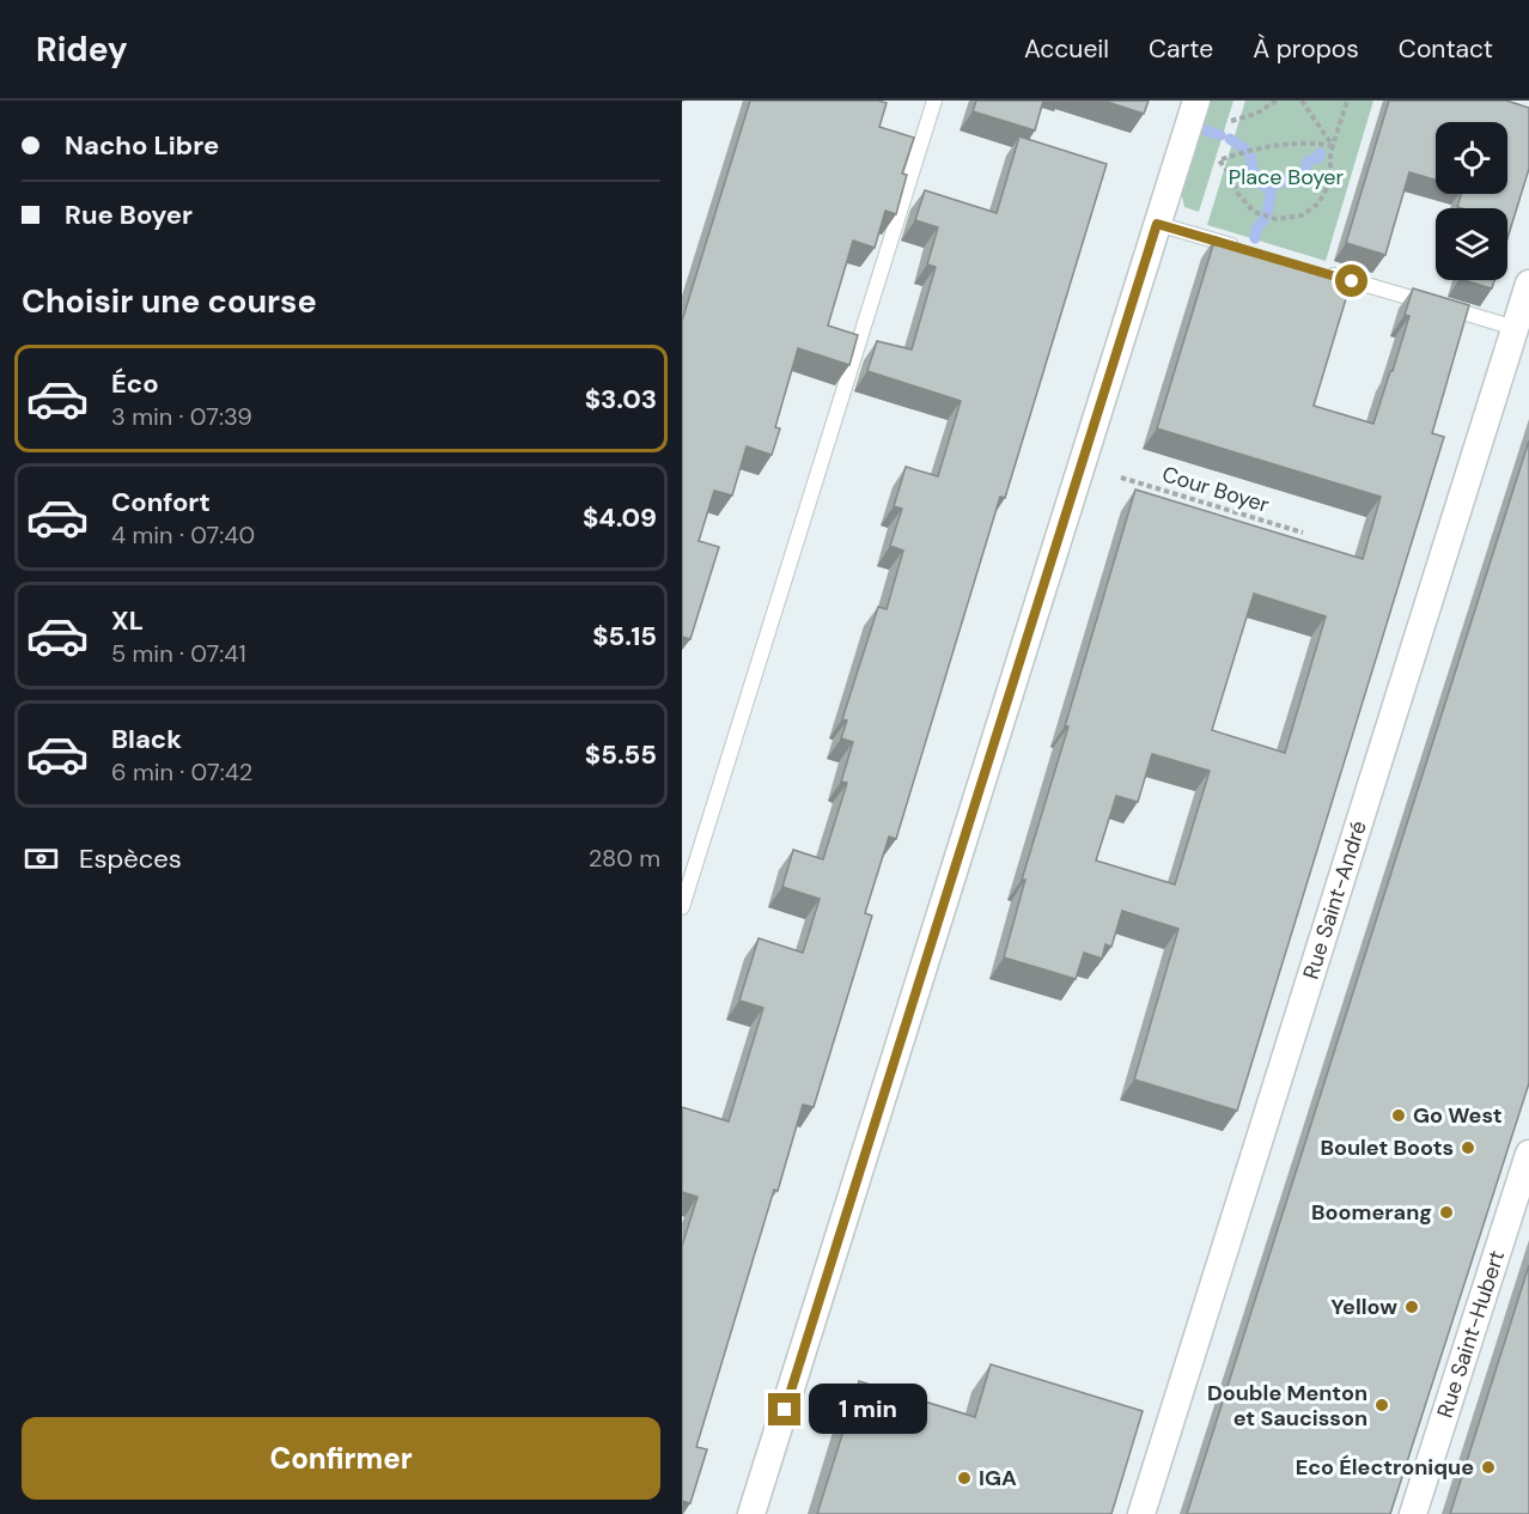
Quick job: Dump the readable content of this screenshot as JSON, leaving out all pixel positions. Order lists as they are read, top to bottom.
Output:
{
  "streets": {
    "street": ["Rue Saint-André", "Rue Saint-Hubert"],
    "path": ["Cour Boyer"]
  },
  "parks": ["Place Boyer"],
  "places": [
    "Go West",
    "Boulet Boots",
    "Boomerang",
    "Yellow",
    "Double Menton et Saucisson",
    "Eco Électronique",
    "IGA"
  ],
  "page": {
    "header": "Ridey",
    "nav": [
      "Accueil",
      "Carte",
      "À propos",
      "Contact"
    ],
    "banner": ["Nacho Libre", "Rue Boyer"],
    "heading": "Choisir une course",
    "list": [
      {
        "name": "Éco",
        "note": "3 min · 07:39",
        "value": "$3.03"
      },
      {
        "name": "Confort",
        "note": "4 min · 07:40",
        "value": "$4.09"
      },
      {
        "name": "XL",
        "note": "5 min · 07:41",
        "value": "$5.15"
      },
      {
        "name": "Black",
        "note": "6 min · 07:42",
        "value": "$5.55"
      }
    ],
    "pay": ["Espèces", "280 m"],
    "bubble": "1 min",
    "buttons": "Confirmer"
  }
}
